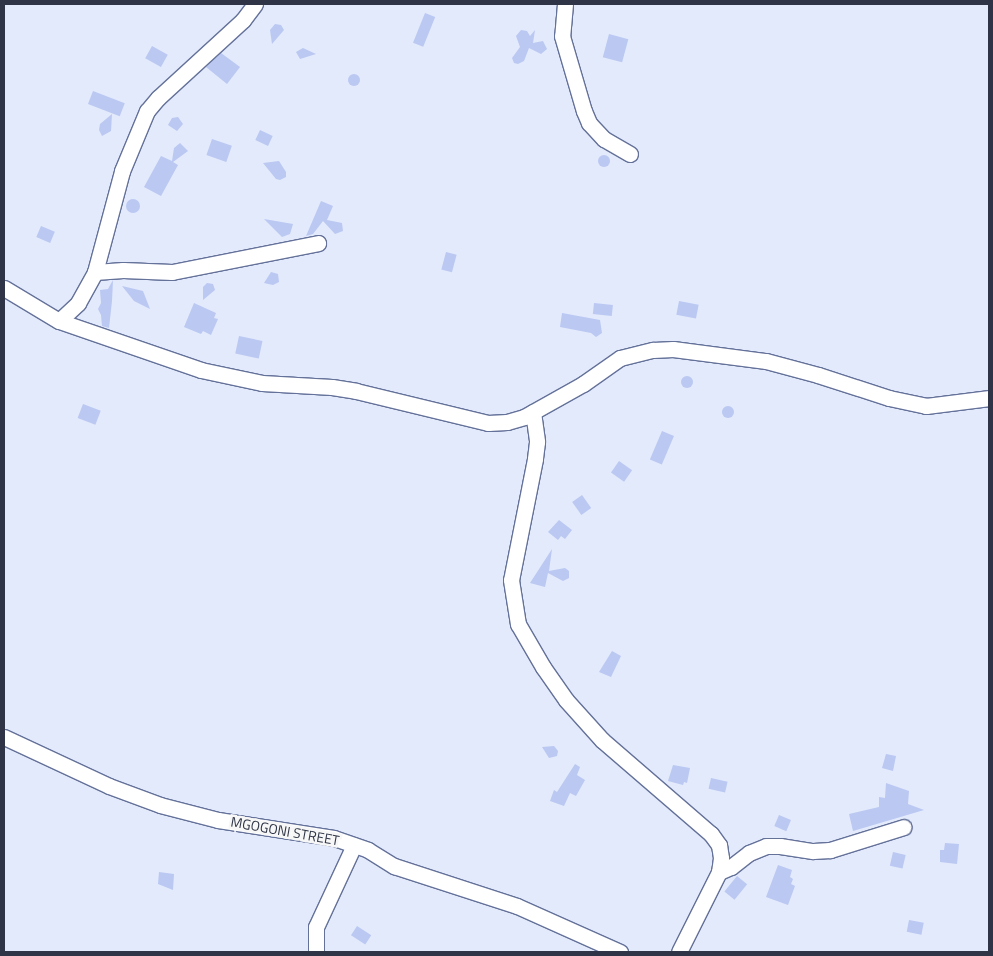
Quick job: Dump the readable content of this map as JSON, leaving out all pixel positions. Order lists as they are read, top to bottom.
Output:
{
  "streets": {
    "street": ["MGOGONI STREET"]
  }
}
